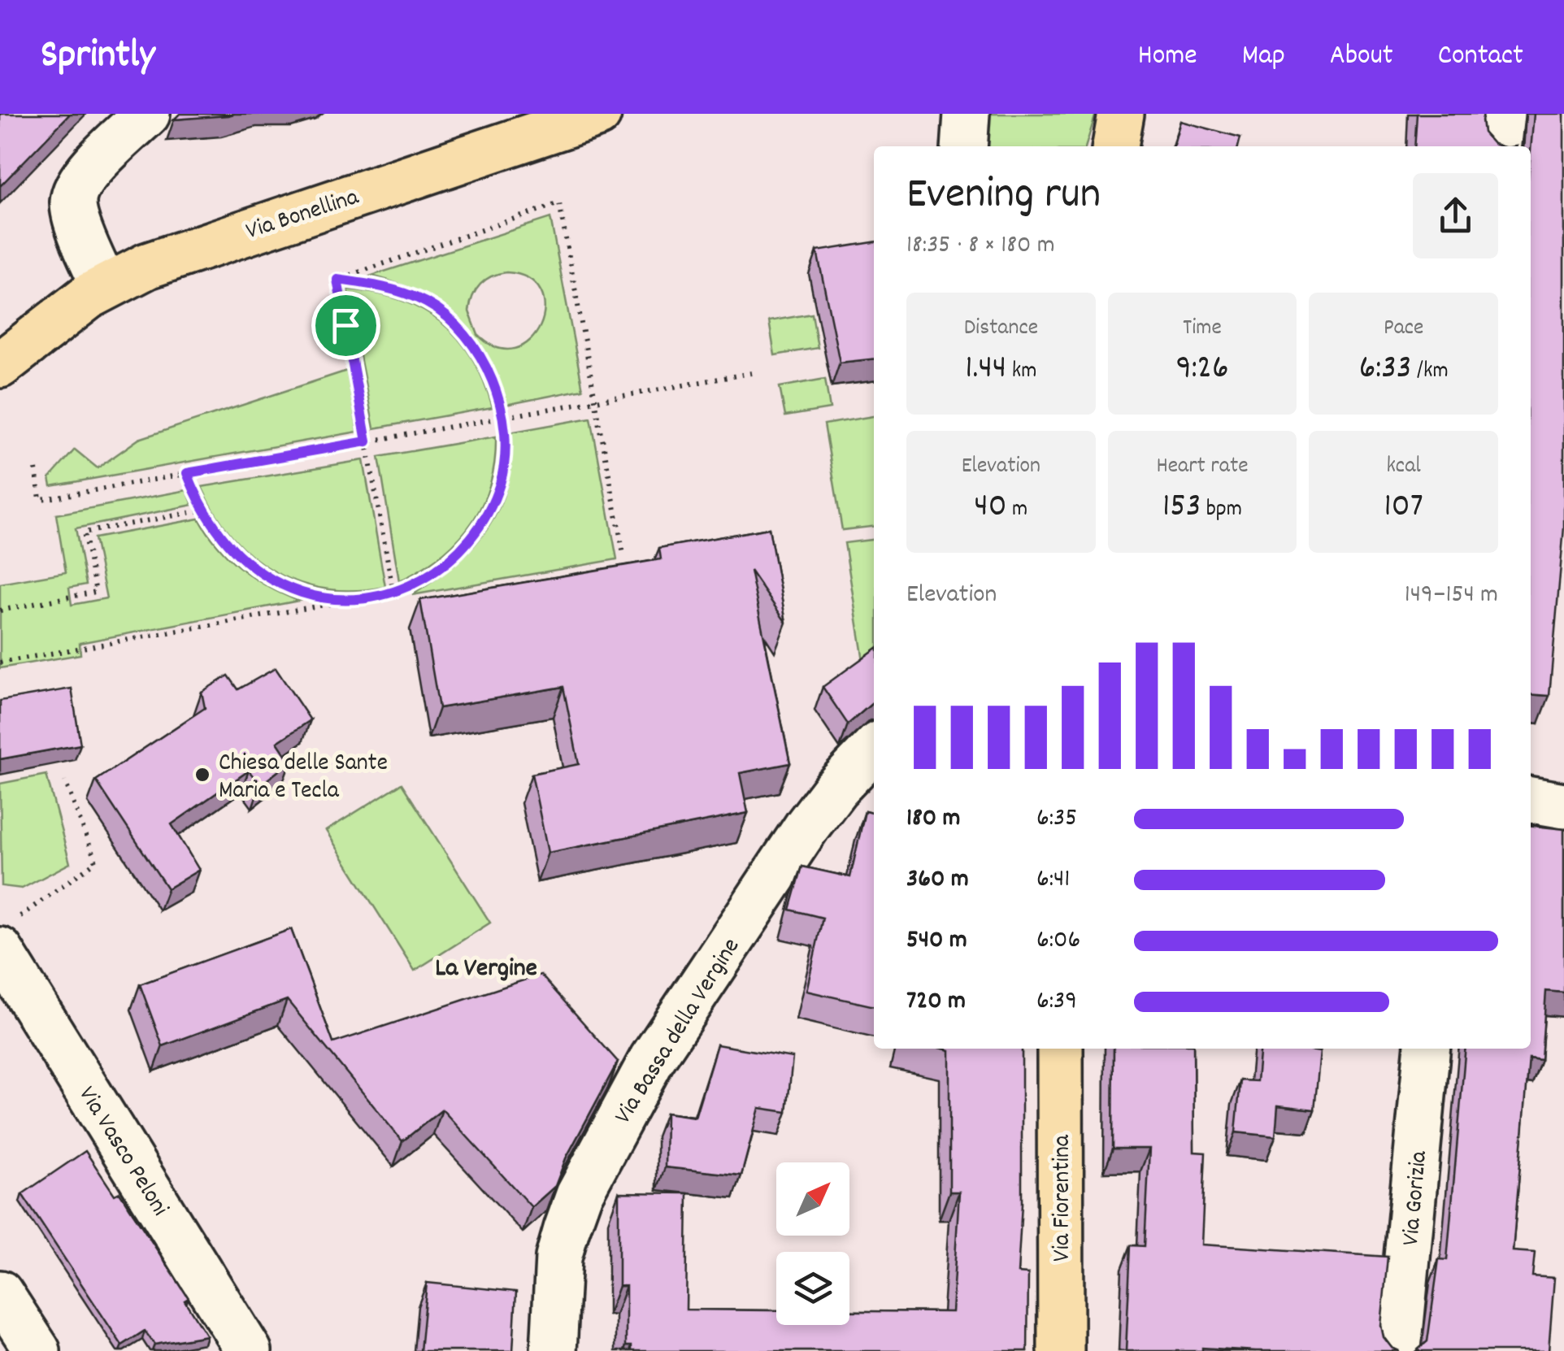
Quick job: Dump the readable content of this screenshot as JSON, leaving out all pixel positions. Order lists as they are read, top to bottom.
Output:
{
  "streets": {
    "main road": ["Via Bonellina", "Via Fiorentina"],
    "street": ["Via Bassa della Vergine", "Via Vasco Peloni", "Via Gorizia"]
  },
  "districts": ["La Vergine"],
  "places": ["Chiesa delle Sante Maria e Tecla"],
  "north": "top right",
  "page": {
    "header": "Sprintly",
    "nav": [
      "Home",
      "Map",
      "About",
      "Contact"
    ],
    "heading": ["Evening run", "18:35 · 8 × 180 m"],
    "stats": [
      ["Distance", "1.44 km"],
      ["Time", "9:26"],
      ["Pace", "6:33 /km"],
      ["Elevation", "40 m"],
      ["Heart rate", "153 bpm"],
      ["kcal", "107"]
    ],
    "chart": ["Elevation", "149–154 m"],
    "list": [
      {
        "name": "180 m",
        "note": "6:35"
      },
      {
        "name": "360 m",
        "note": "6:41"
      },
      {
        "name": "540 m",
        "note": "6:06"
      },
      {
        "name": "720 m",
        "note": "6:39"
      }
    ]
  }
}
